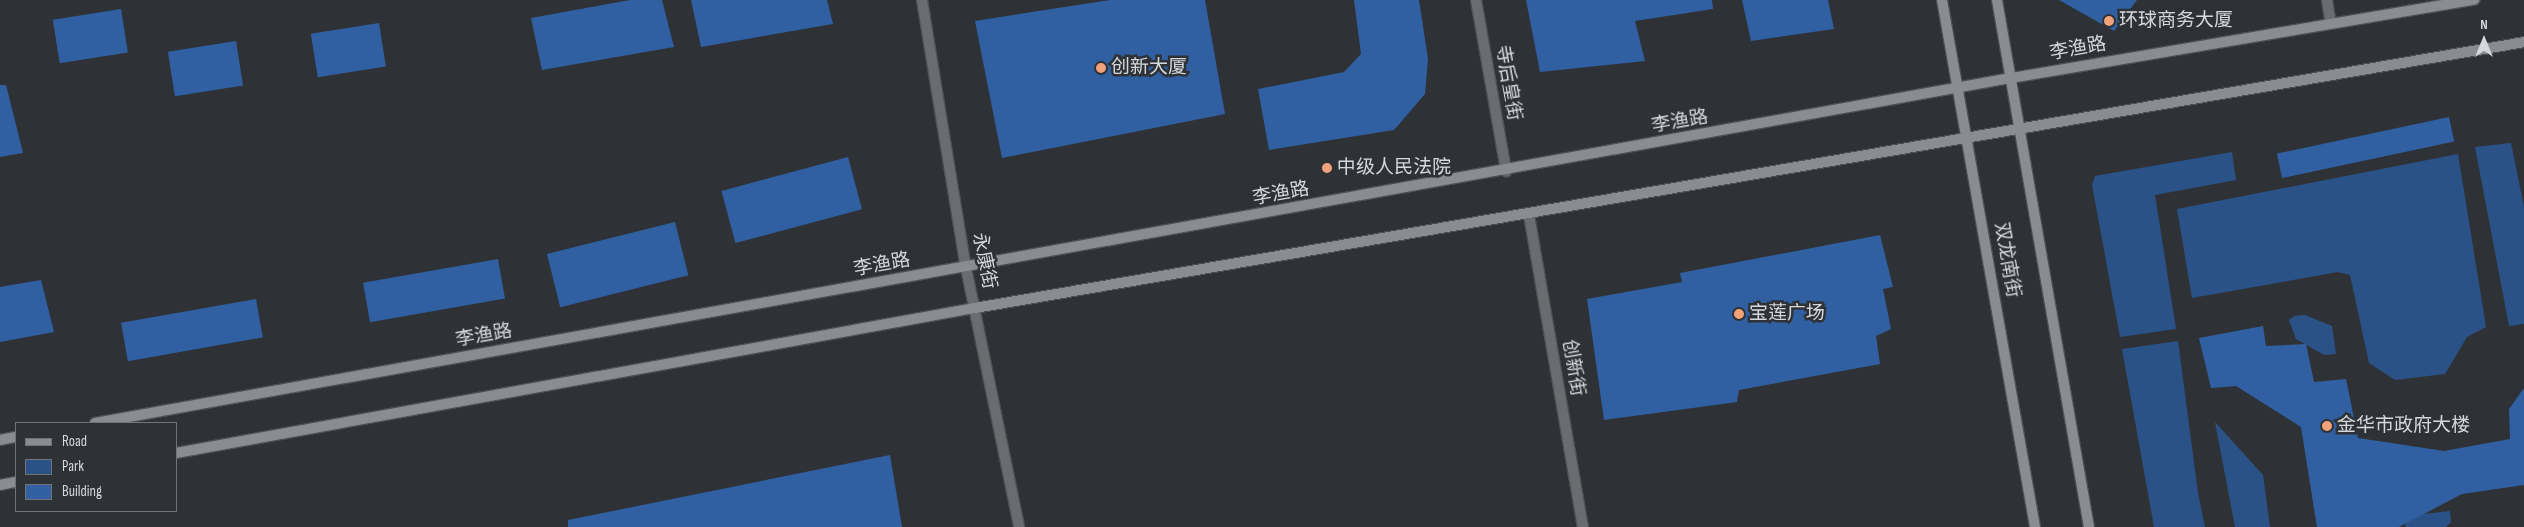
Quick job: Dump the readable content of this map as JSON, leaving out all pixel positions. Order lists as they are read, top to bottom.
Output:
{
  "streets": {
    "main road": ["李渔路", "双龙南街"],
    "street": ["寺后皇街", "永康街", "创新街"]
  },
  "crossings": [
    ["李渔路", "寺后皇街"],
    ["李渔路", "双龙南街"],
    ["李渔路", "永康街"]
  ],
  "places": [
    "环球商务大厦",
    "创新大厦",
    "中级人民法院",
    "宝莲广场",
    "金华市政府大楼"
  ],
  "legend": ["Road", "Park", "Building"],
  "north": "top"
}
